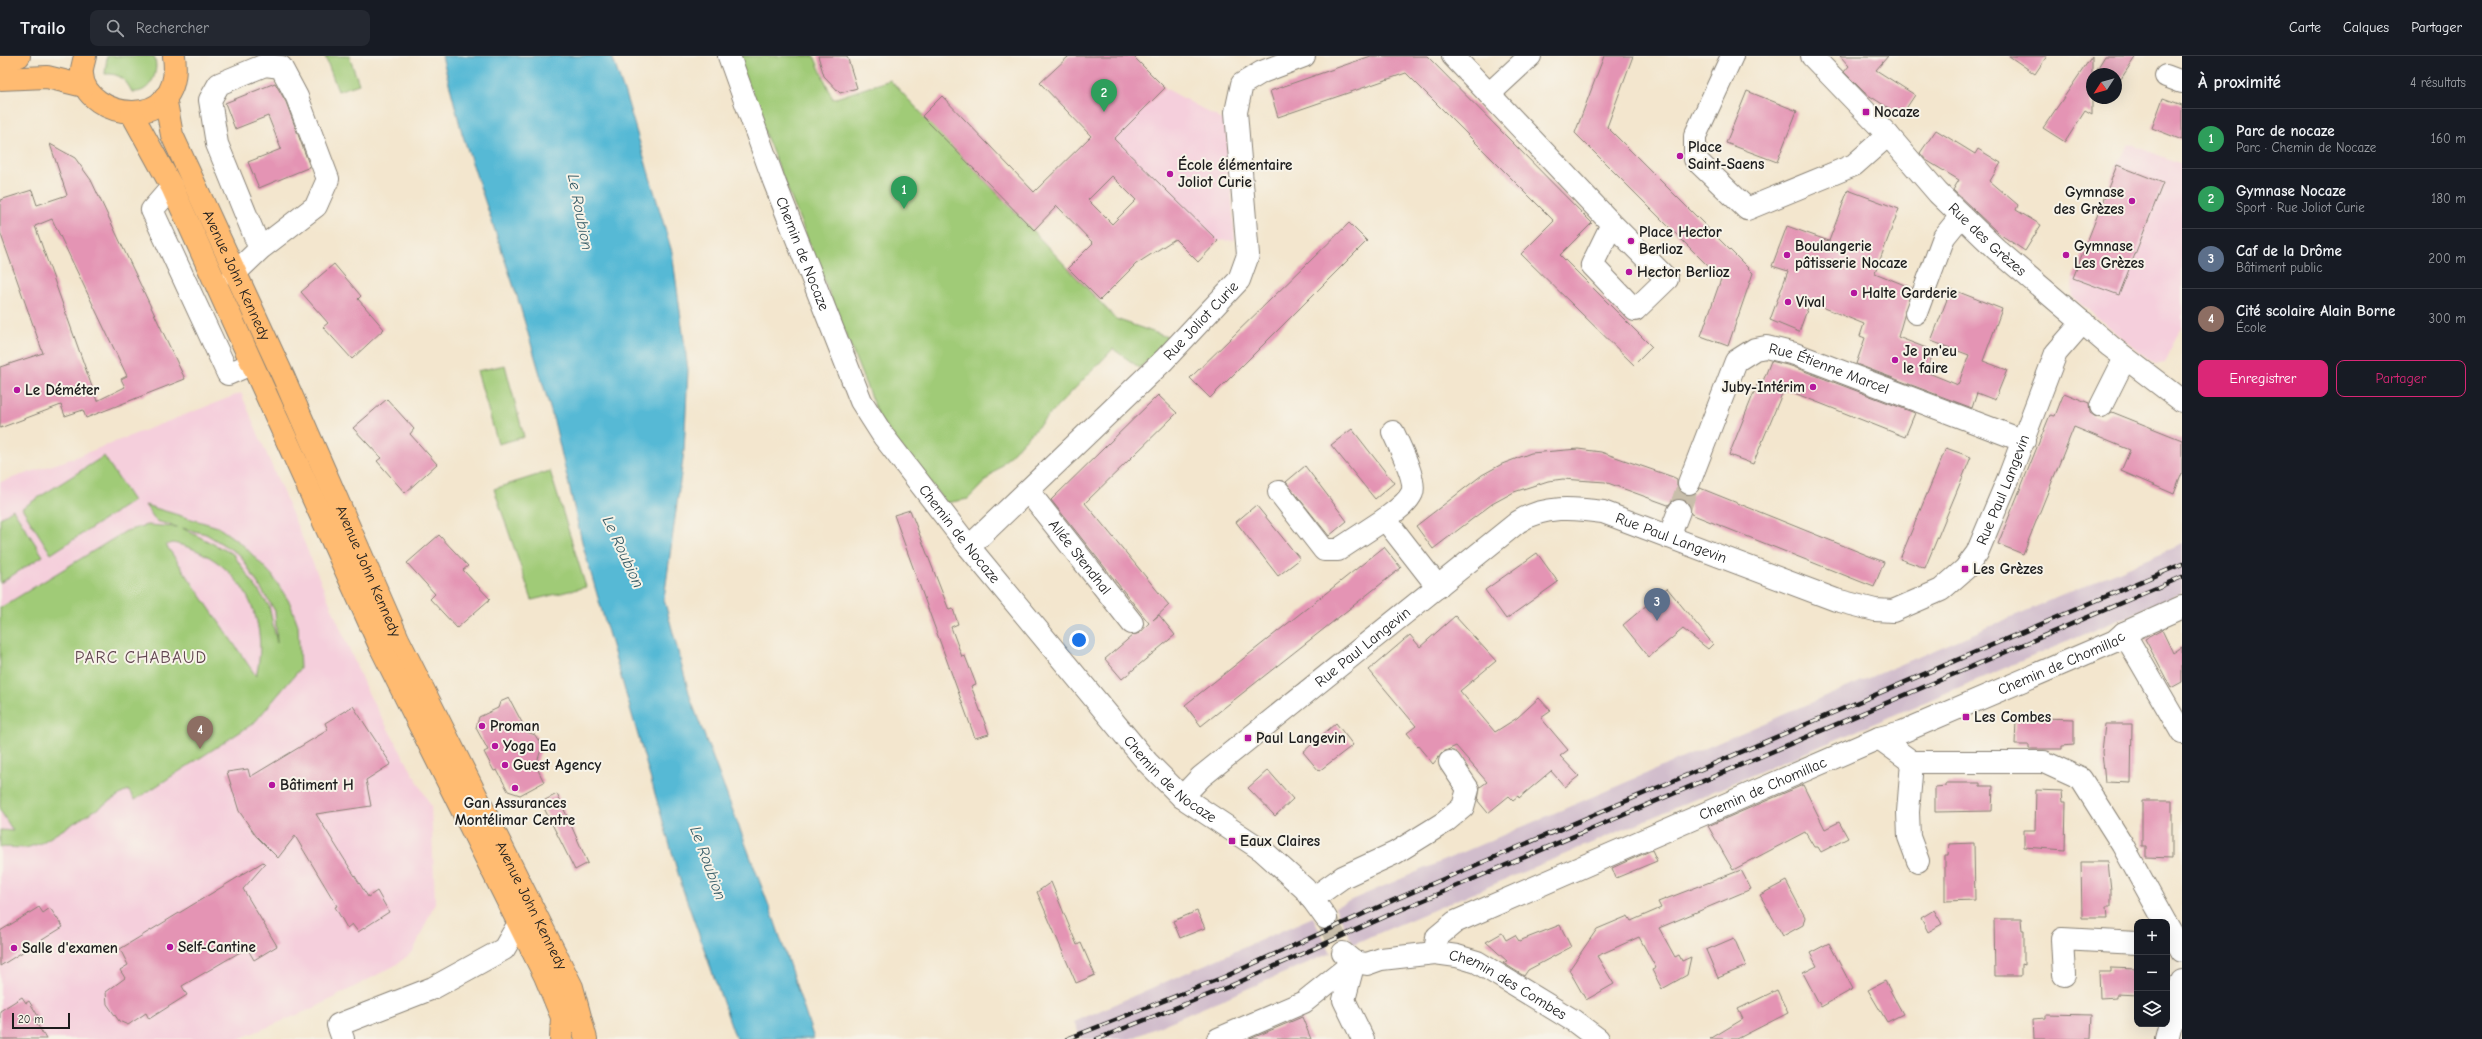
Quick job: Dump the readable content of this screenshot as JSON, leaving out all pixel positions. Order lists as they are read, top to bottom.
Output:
{
  "streets": {
    "main road": ["Avenue John Kennedy"],
    "street": [
      "Rue des Grèzes",
      "Chemin de Nocaze",
      "Rue Joliot Curie",
      "Rue Étienne Marcel",
      "Rue Paul Langevin",
      "Allée Stendhal",
      "Chemin de Chomillac",
      "Chemin des Combes"
    ]
  },
  "crossings": [
    ["Rue des Grèzes", "Rue Paul Langevin"],
    ["Chemin de Nocaze", "Rue Joliot Curie"],
    ["Chemin de Nocaze", "Rue Paul Langevin"],
    ["Rue Joliot Curie", "Allée Stendhal"],
    ["Rue Étienne Marcel", "Rue Paul Langevin"],
    ["Chemin de Chomillac", "Chemin des Combes"]
  ],
  "districts": ["PARC CHABAUD"],
  "water": ["Le Roubion"],
  "places": {
    "transit": [
      "Nocaze",
      "Les Grèzes",
      "Les Combes",
      "Paul Langevin",
      "Eaux Claires"
    ],
    "other": [
      "Place Saint-Saens",
      "École élémentaire Joliot Curie",
      "Gymnase des Grèzes",
      "Place Hector Berlioz",
      "Boulangerie pâtisserie Nocaze",
      "Gymnase Les Grèzes",
      "Hector Berlioz",
      "Halte Garderie",
      "Vival",
      "Je pn'eu le faire",
      "Juby-Intérim",
      "Le Déméter",
      "Proman",
      "Yoga Ea",
      "Guest Agency",
      "Bâtiment H",
      "Gan Assurances Montélimar Centre",
      "Self-Cantine",
      "Salle d'examen"
    ]
  },
  "scale_bar": "20 m",
  "north": "bottom left",
  "page": {
    "header": "Trailo",
    "search": "Rechercher",
    "nav": ["Carte", "Calques", "Partager"],
    "heading": ["À proximité", "4 résultats"],
    "pins": [
      "2",
      "1",
      "3",
      "4"
    ],
    "list": [
      {
        "mark": "1",
        "name": "Parc de nocaze",
        "note": "Parc · Chemin de Nocaze",
        "value": "160 m"
      },
      {
        "mark": "2",
        "name": "Gymnase Nocaze",
        "note": "Sport · Rue Joliot Curie",
        "value": "180 m"
      },
      {
        "mark": "3",
        "name": "Caf de la Drôme",
        "note": "Bâtiment public",
        "value": "200 m"
      },
      {
        "mark": "4",
        "name": "Cité scolaire Alain Borne",
        "note": "École",
        "value": "300 m"
      }
    ],
    "buttons": ["Enregistrer", "Partager"],
    "map_buttons": ["+", "−"],
    "scale": "20 m"
  }
}
